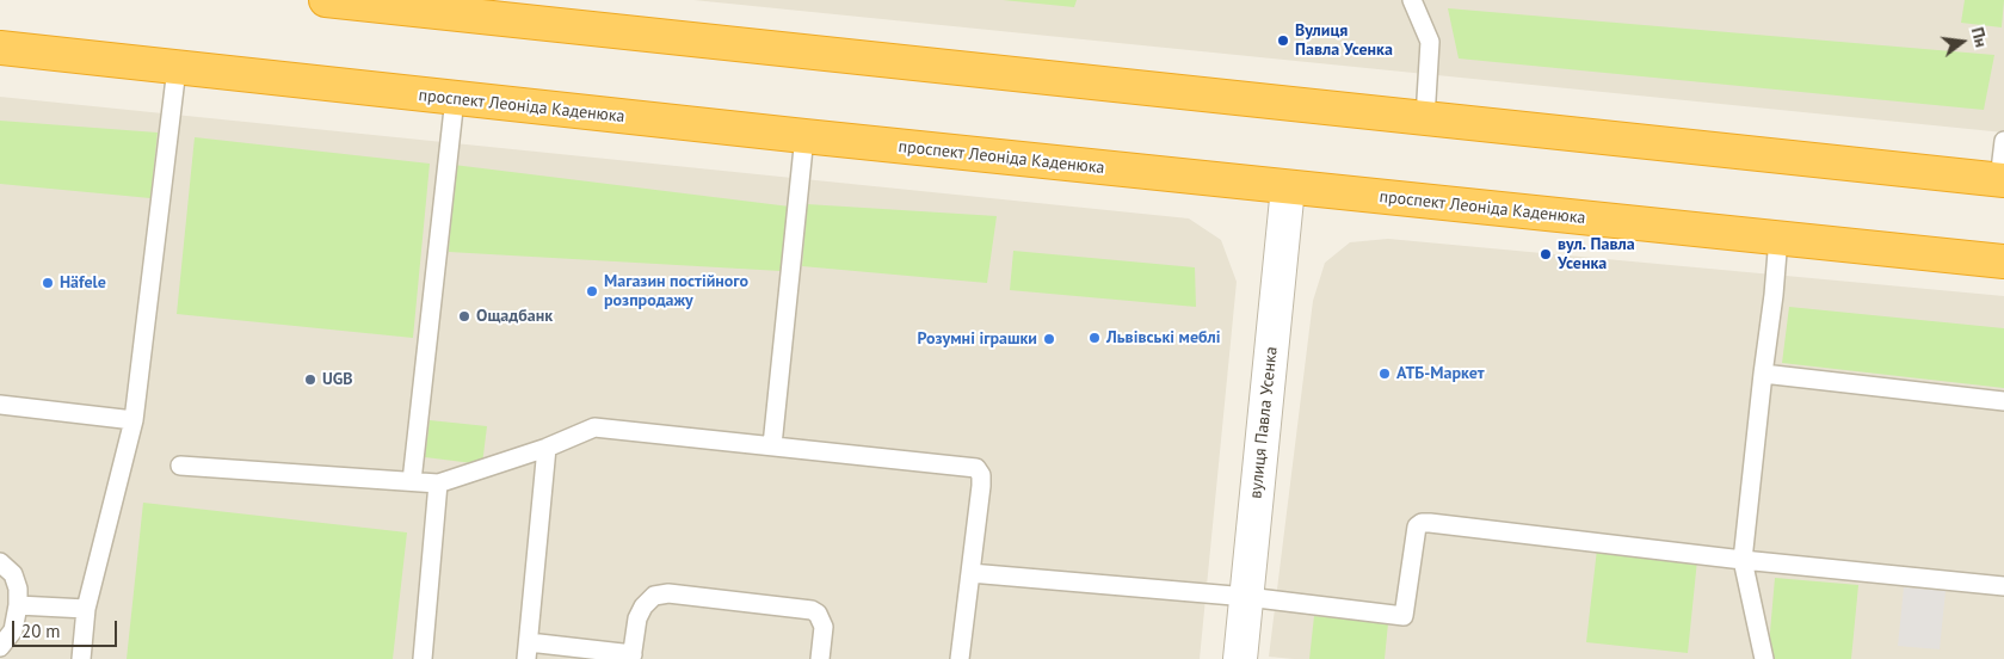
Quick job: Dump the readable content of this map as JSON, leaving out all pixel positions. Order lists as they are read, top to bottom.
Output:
{
  "streets": {
    "highway": ["проспект Леоніда Каденюка"],
    "street": ["вулиця Павла Усенка"]
  },
  "crossings": [
    ["проспект Леоніда Каденюка", "вулиця Павла Усенка"]
  ],
  "places": [
    "Вулиця Павла Усенка",
    "вул. Павла Усенка",
    "Häfele",
    "Магазин постійного розпродажу",
    "Ощадбанк",
    "Львівські меблі",
    "Розумні іграшки",
    "АТБ-Маркет",
    "UGB"
  ],
  "scale_bar": "20 m",
  "north": "right"
}
